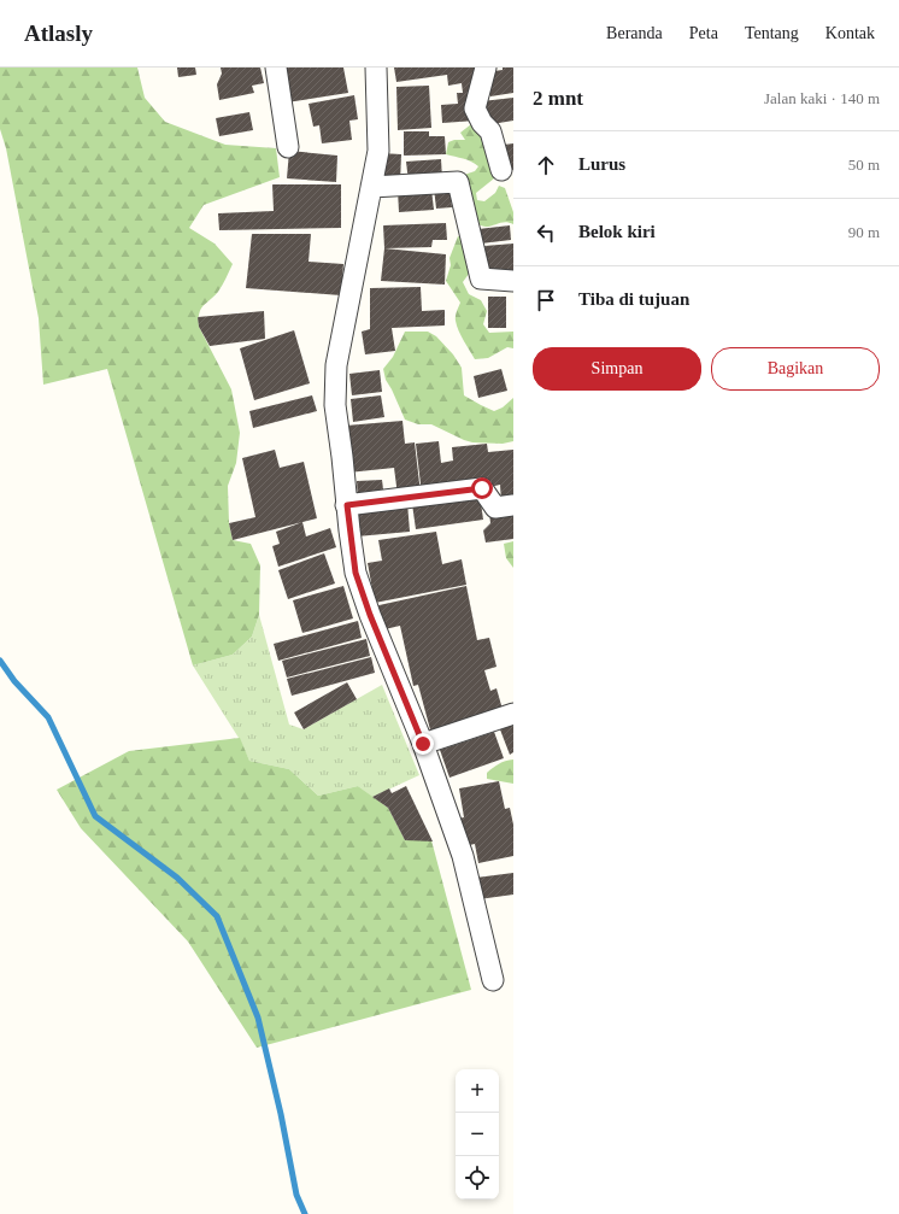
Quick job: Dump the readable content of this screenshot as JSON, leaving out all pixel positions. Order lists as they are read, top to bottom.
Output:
{
  "page": {
    "header": "Atlasly",
    "nav": [
      "Beranda",
      "Peta",
      "Tentang",
      "Kontak"
    ],
    "heading": ["2 mnt", "Jalan kaki · 140 m"],
    "list": [
      ["Lurus", "50 m"],
      ["Belok kiri", "90 m"],
      "Tiba di tujuan"
    ],
    "buttons": ["Simpan", "Bagikan"],
    "map_buttons": ["+", "−"]
  }
}
